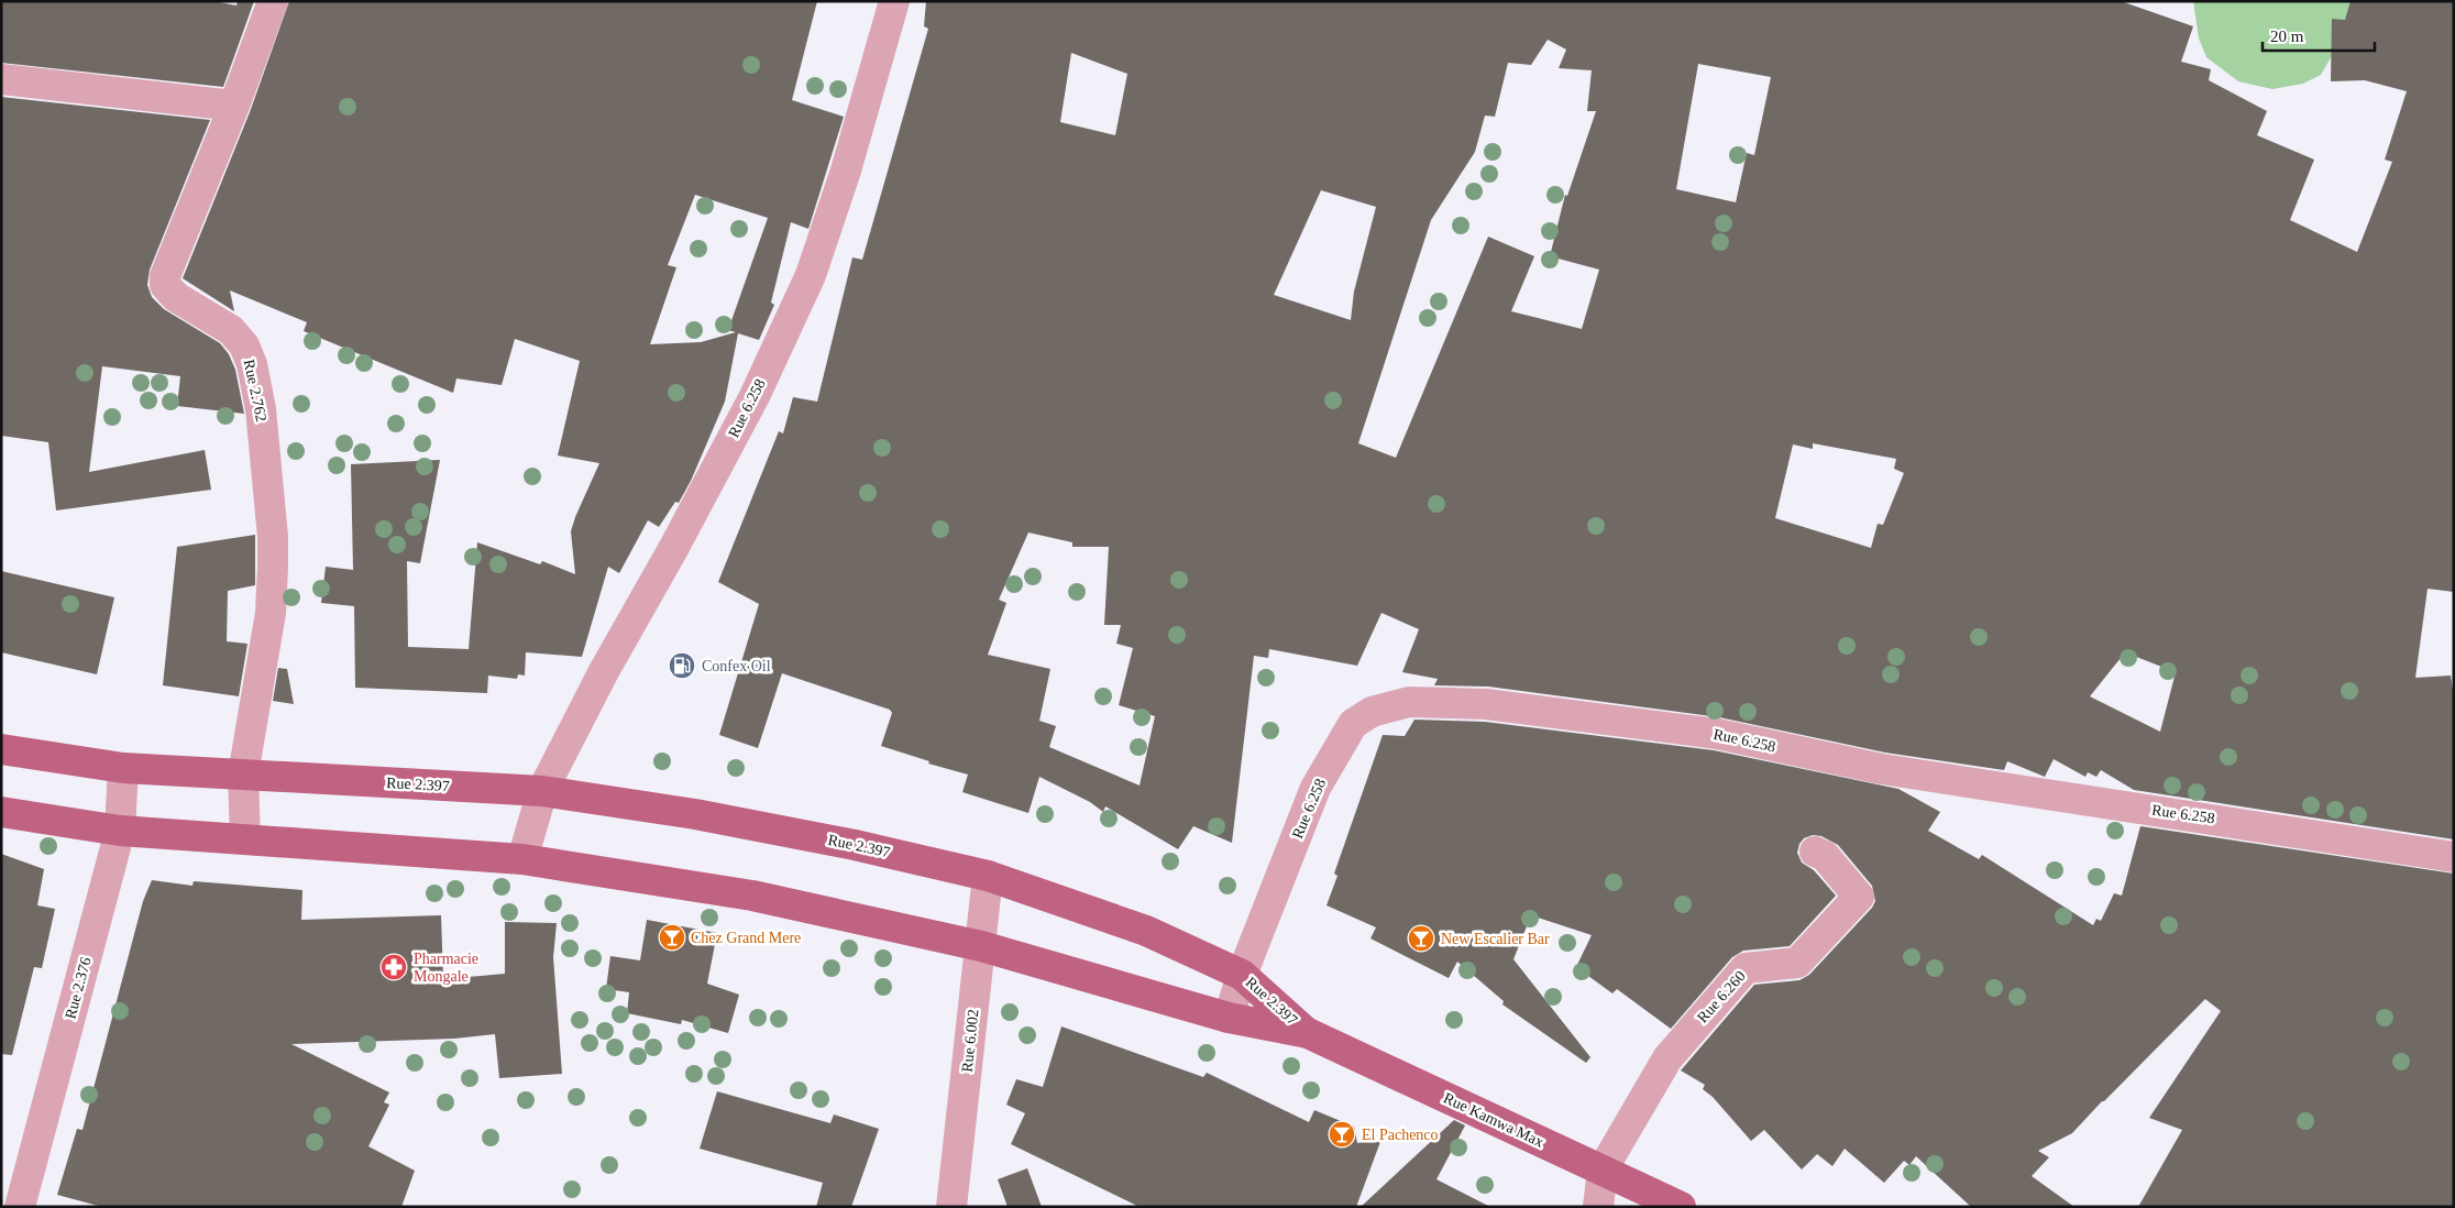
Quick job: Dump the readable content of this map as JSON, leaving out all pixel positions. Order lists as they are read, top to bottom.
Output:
{
  "streets": {
    "main road": ["Rue 2.397", "Rue Kamwa Max"],
    "street": [
      "Rue 2.762",
      "Rue 6.258",
      "Rue 2.376",
      "Rue 6.260",
      "Rue 6.002"
    ]
  },
  "crossings": [
    ["Rue 2.762", "Rue 2.397"],
    ["Rue 6.258", "Rue 2.397"],
    ["Rue 2.397", "Rue 2.376"],
    ["Rue 2.397", "Rue 6.002"],
    ["Rue 2.397", "Rue Kamwa Max"],
    ["Rue 6.260", "Rue Kamwa Max"]
  ],
  "places": {
    "fuel station": ["Confex Oil"],
    "bar": ["Chez Grand Mere", "New Escalier Bar", "El Pachenco"],
    "pharmacy": ["Pharmacie Mongale"]
  },
  "scale_bar": "20 m"
}
